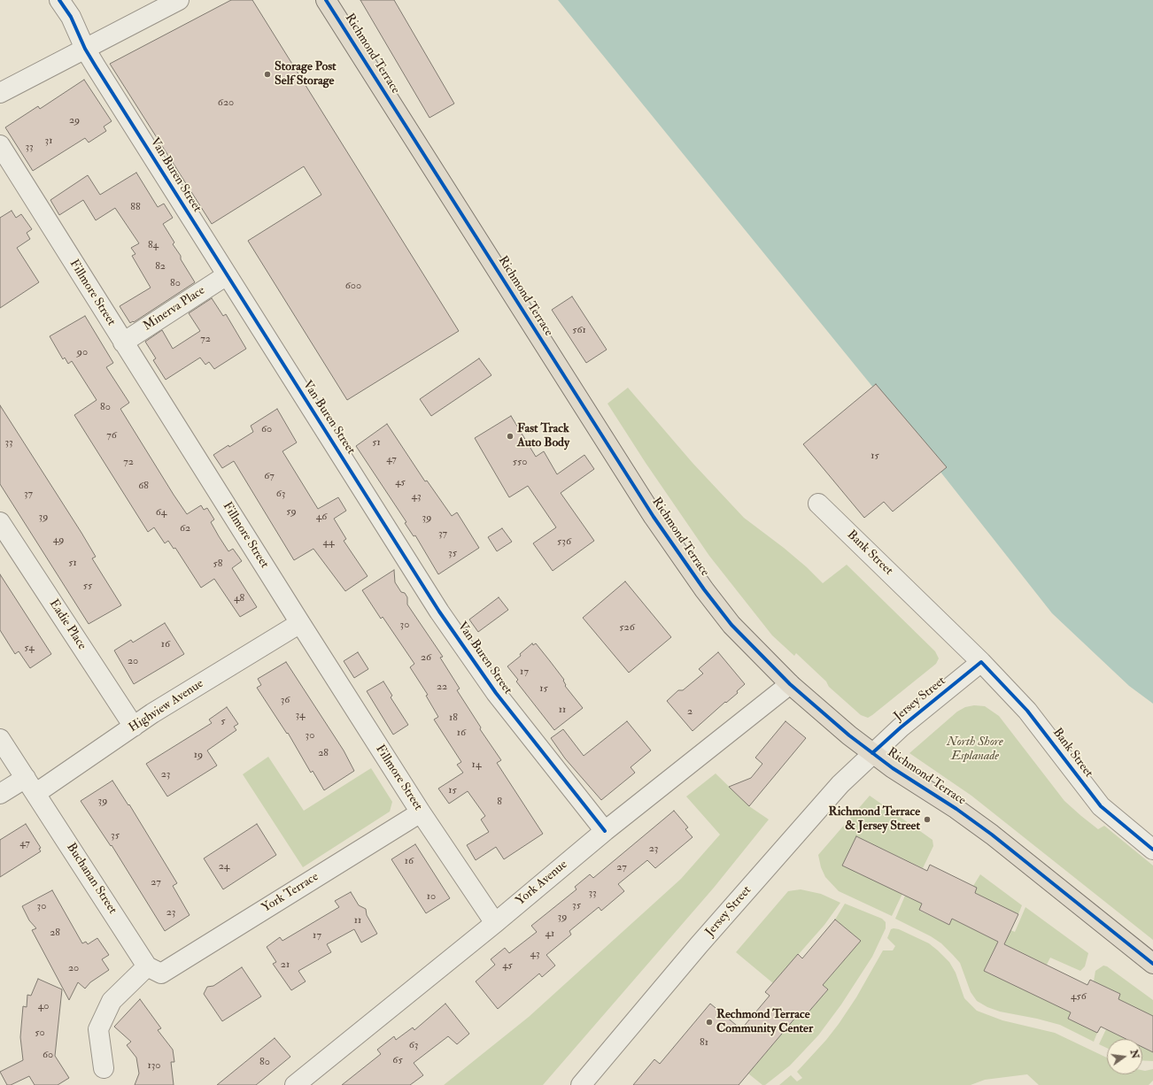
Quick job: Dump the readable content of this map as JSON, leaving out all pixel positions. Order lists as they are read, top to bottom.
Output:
{
  "streets": {
    "main road": ["Richmond Terrace"],
    "street": [
      "Van Buren Street",
      "Fillmore Street",
      "Minerva Place",
      "Bank Street",
      "Eadie Place",
      "Jersey Street",
      "Highview Avenue",
      "Buchanan Street",
      "York Avenue",
      "York Terrace"
    ]
  },
  "crossings": [
    ["Richmond Terrace", "Jersey Street"],
    ["Richmond Terrace", "York Avenue"],
    ["Van Buren Street", "Minerva Place"],
    ["Van Buren Street", "York Avenue"],
    ["Fillmore Street", "Minerva Place"],
    ["Fillmore Street", "Highview Avenue"],
    ["Fillmore Street", "York Avenue"],
    ["Fillmore Street", "York Terrace"],
    ["Bank Street", "Jersey Street"],
    ["Eadie Place", "Highview Avenue"],
    ["Highview Avenue", "Buchanan Street"],
    ["Buchanan Street", "York Terrace"]
  ],
  "parks": ["North Shore Esplanade"],
  "places": [
    "Storage Post Self Storage",
    "Fast Track Auto Body",
    "Richmond Terrace & Jersey Street",
    "Rechmond Terrace Community Center"
  ],
  "house_numbers": [
    "620",
    "29",
    "31",
    "33",
    "88",
    "84",
    "82",
    "80",
    "600",
    "561",
    "72",
    "90",
    "80",
    "60",
    "76",
    "33",
    "51",
    "15",
    "47",
    "72",
    "550",
    "67",
    "45",
    "68",
    "37",
    "63",
    "43",
    "59",
    "64",
    "39",
    "46",
    "39",
    "62",
    "37",
    "49",
    "536",
    "44",
    "35",
    "51",
    "58",
    "55",
    "48",
    "30",
    "526",
    "16",
    "54",
    "26",
    "20",
    "17",
    "22",
    "15",
    "36",
    "11",
    "2",
    "34",
    "18",
    "5",
    "16",
    "30",
    "28",
    "19",
    "14",
    "23",
    "15",
    "39",
    "8",
    "35",
    "47",
    "23",
    "16",
    "24",
    "27",
    "27",
    "33",
    "10",
    "35",
    "30",
    "23",
    "39",
    "11",
    "28",
    "41",
    "17",
    "43",
    "21",
    "45",
    "20",
    "456",
    "40",
    "50",
    "81",
    "63",
    "60",
    "65",
    "80",
    "130"
  ],
  "north": "right"
}
